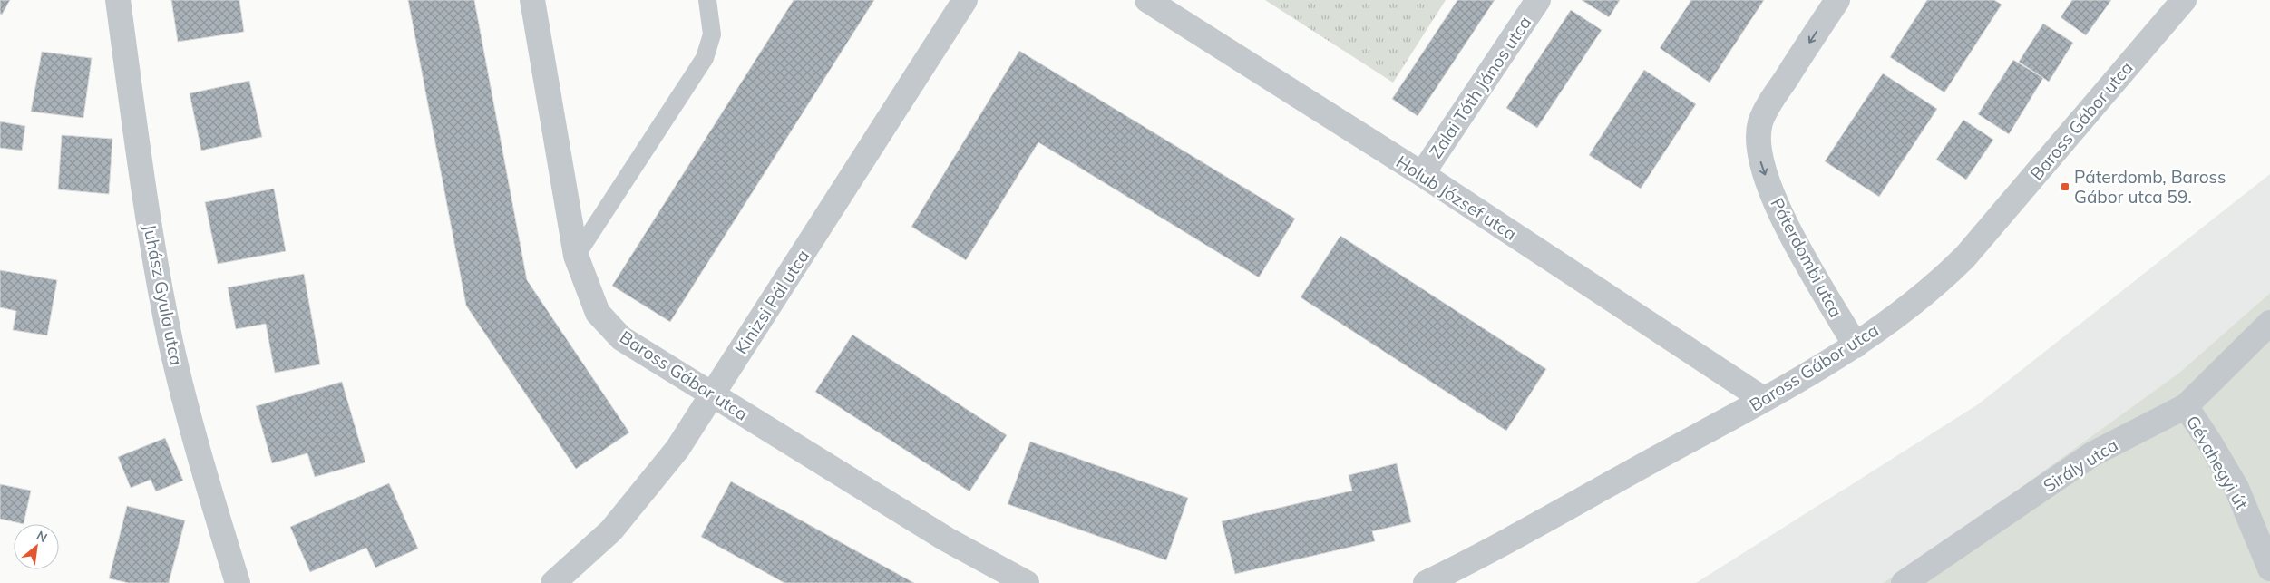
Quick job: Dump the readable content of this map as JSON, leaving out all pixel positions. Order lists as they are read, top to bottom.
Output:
{
  "streets": {
    "street": [
      "Zalai Tóth János utca",
      "Baross Gábor utca",
      "Holub József utca",
      "Páterdombi utca",
      "Juhász Gyula utca",
      "Kinizsi Pál utca",
      "Gévahegyi út",
      "Sirály utca"
    ]
  },
  "crossings": [
    ["Zalai Tóth János utca", "Holub József utca"],
    ["Baross Gábor utca", "Holub József utca"],
    ["Baross Gábor utca", "Páterdombi utca"],
    ["Baross Gábor utca", "Kinizsi Pál utca"],
    ["Gévahegyi út", "Sirály utca"]
  ],
  "one_way": ["Páterdombi utca"],
  "places": {
    "transit": ["Páterdomb, Baross Gábor utca 59."]
  },
  "north": "top right"
}
